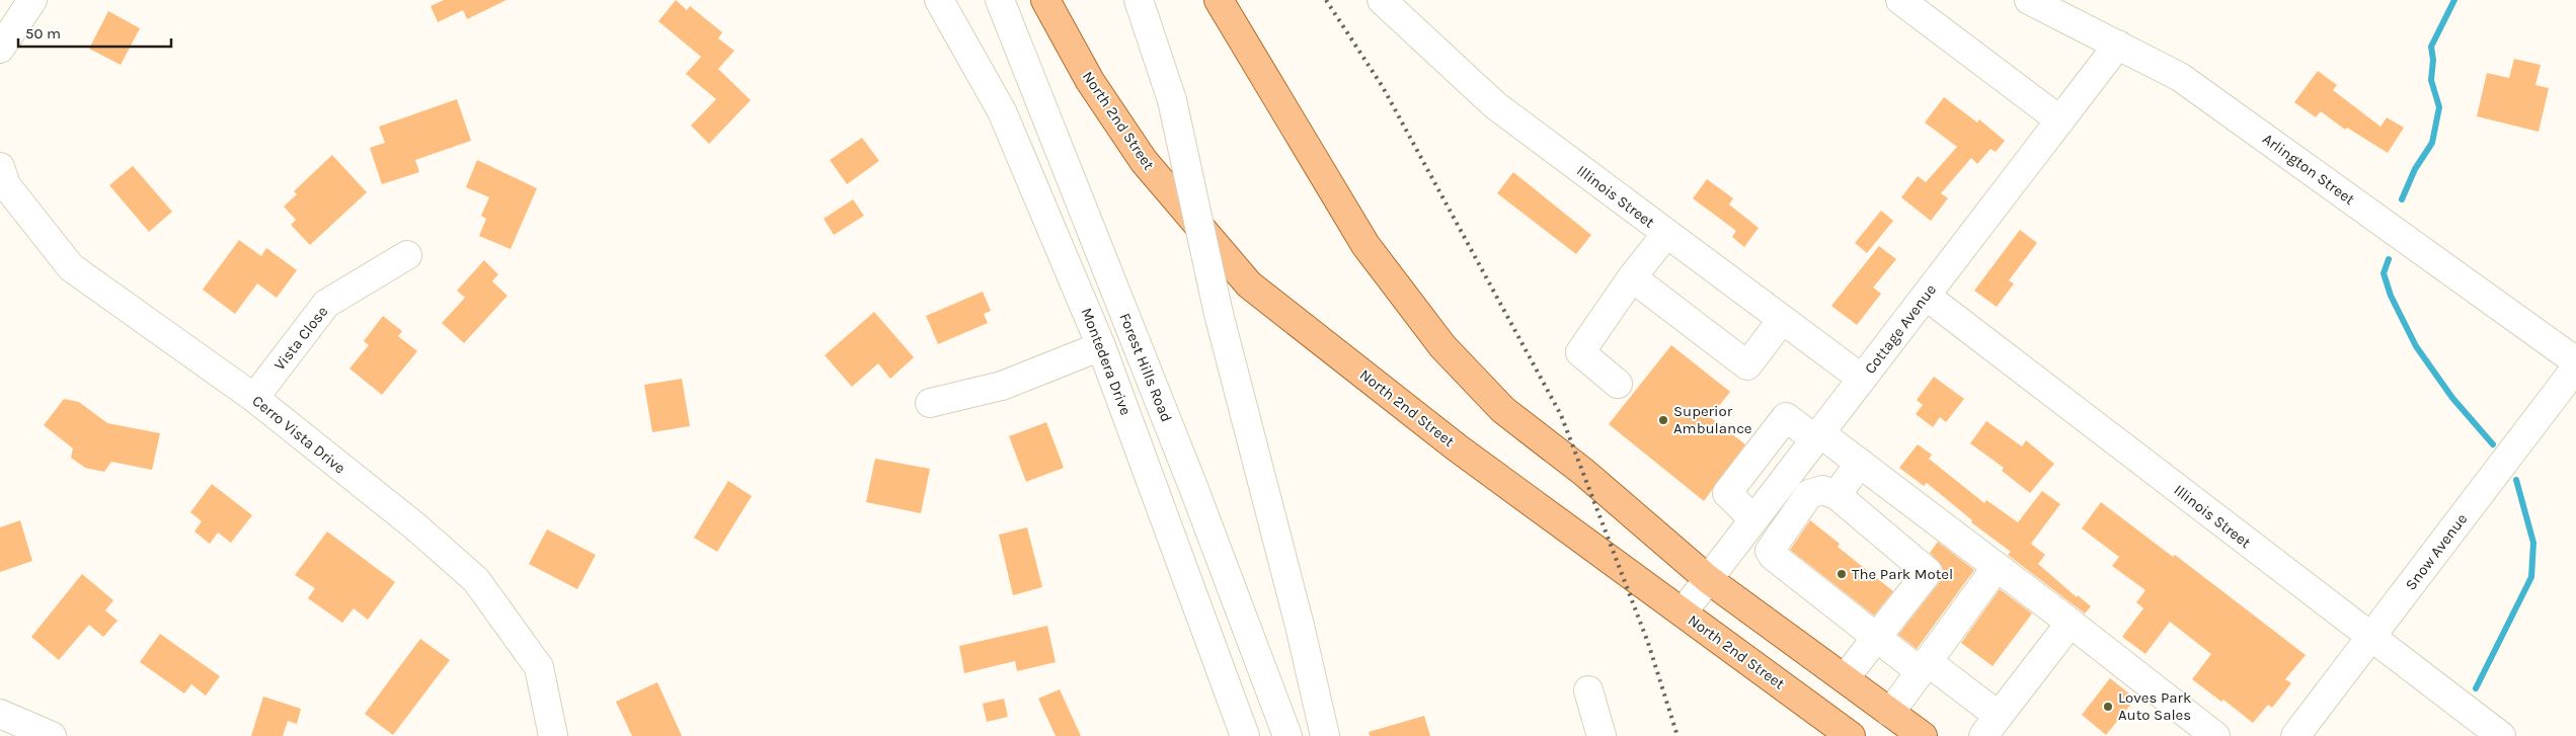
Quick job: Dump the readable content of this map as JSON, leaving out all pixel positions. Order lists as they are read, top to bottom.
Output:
{
  "streets": {
    "main road": ["North 2nd Street"],
    "street": [
      "Arlington Street",
      "Illinois Street",
      "Cottage Avenue",
      "Vista Close",
      "Montedera Drive",
      "Forest Hills Road",
      "Cerro Vista Drive",
      "Snow Avenue"
    ]
  },
  "crossings": [
    ["North 2nd Street", "Cottage Avenue"],
    ["Arlington Street", "Cottage Avenue"],
    ["Illinois Street", "Cottage Avenue"],
    ["Illinois Street", "Snow Avenue"],
    ["Vista Close", "Cerro Vista Drive"]
  ],
  "places": ["Superior Ambulance", "The Park Motel", "Loves Park Auto Sales"],
  "scale_bar": "50 m"
}
